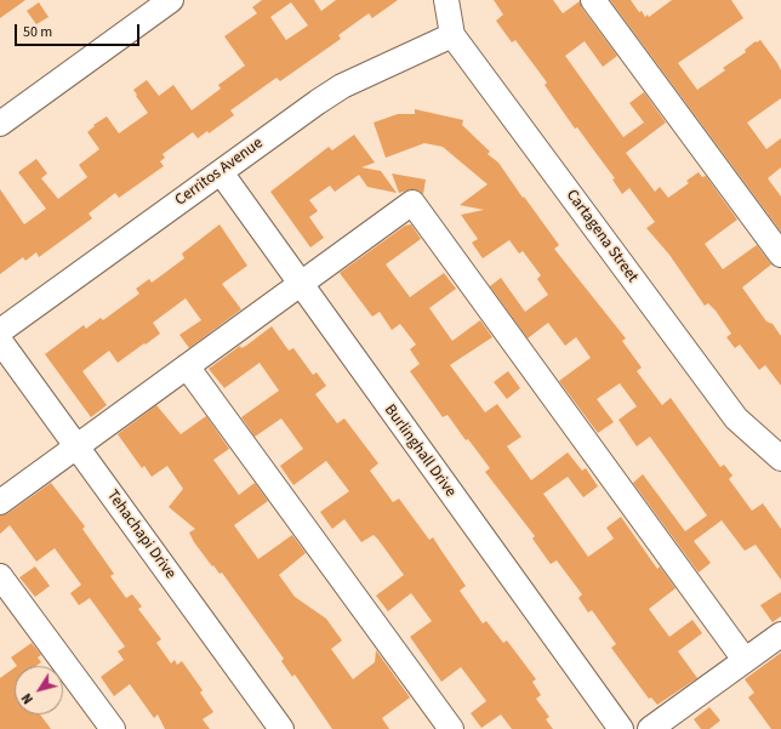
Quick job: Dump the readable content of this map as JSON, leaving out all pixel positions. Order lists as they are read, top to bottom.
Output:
{
  "streets": {
    "street": [
      "Cerritos Avenue",
      "Cartagena Street",
      "Burlinghall Drive",
      "Tehachapi Drive"
    ]
  },
  "crossings": [
    ["Cerritos Avenue", "Cartagena Street"],
    ["Cerritos Avenue", "Burlinghall Drive"]
  ],
  "scale_bar": "50 m",
  "north": "bottom left"
}
